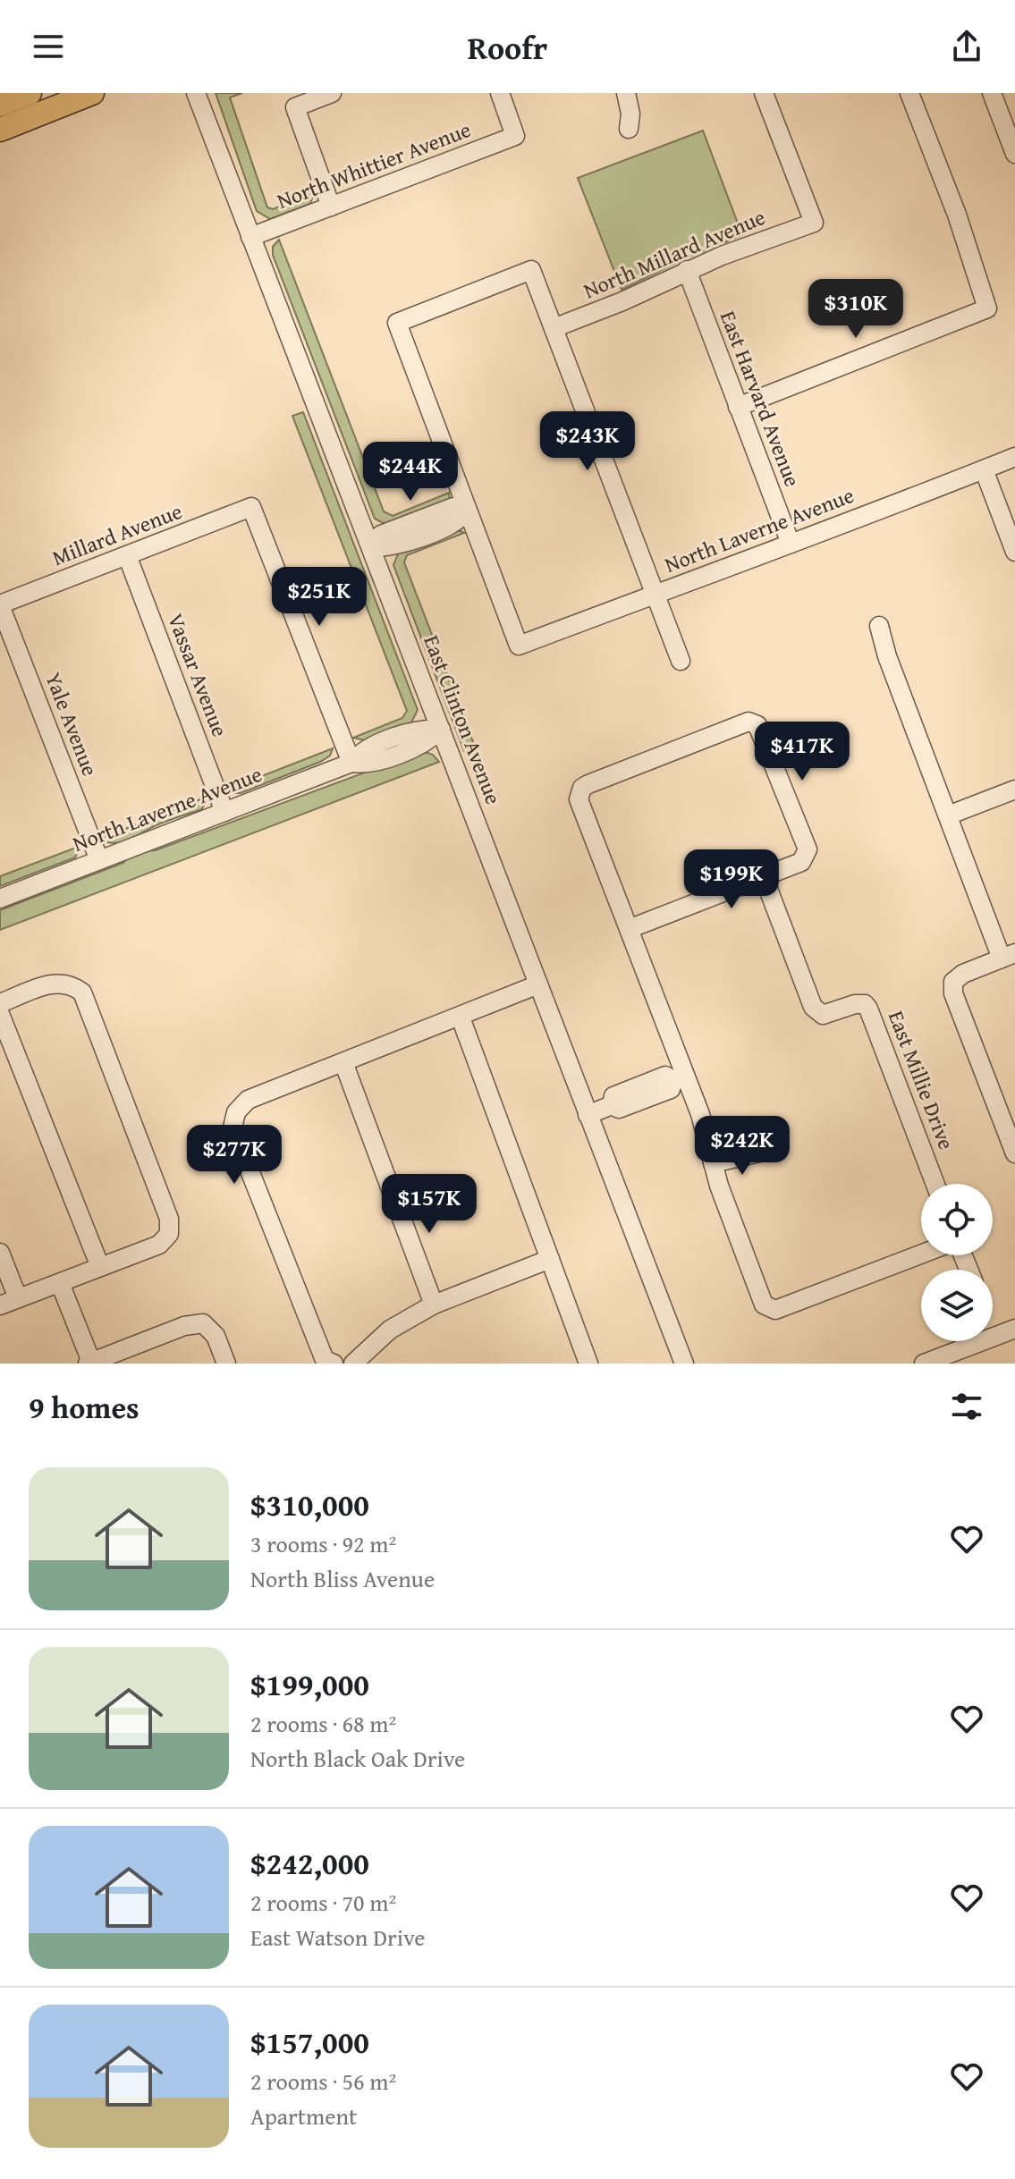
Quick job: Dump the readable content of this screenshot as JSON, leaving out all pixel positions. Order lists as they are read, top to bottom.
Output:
{
  "streets": {
    "street": [
      "North Whittier Avenue",
      "North Millard Avenue",
      "East Harvard Avenue",
      "North Laverne Avenue",
      "Millard Avenue",
      "Vassar Avenue",
      "East Clinton Avenue",
      "Yale Avenue",
      "East Millie Drive"
    ]
  },
  "crossings": [
    ["North Whittier Avenue", "East Clinton Avenue"],
    ["North Millard Avenue", "East Harvard Avenue"],
    ["East Harvard Avenue", "North Laverne Avenue"],
    ["North Laverne Avenue", "Millard Avenue"],
    ["North Laverne Avenue", "Vassar Avenue"],
    ["North Laverne Avenue", "East Clinton Avenue"],
    ["North Laverne Avenue", "Yale Avenue"],
    ["Millard Avenue", "Vassar Avenue"],
    ["Millard Avenue", "Yale Avenue"]
  ],
  "page": {
    "header": "Roofr",
    "price": [
      "$310K",
      "$243K",
      "$244K",
      "$251K",
      "$417K",
      "$199K",
      "$242K",
      "$277K",
      "$157K"
    ],
    "heading": "9 homes",
    "list": [
      {
        "name": "$310,000",
        "note": "3 rooms · 92 m² · North Bliss Avenue"
      },
      {
        "name": "$199,000",
        "note": "2 rooms · 68 m² · North Black Oak Drive"
      },
      {
        "name": "$242,000",
        "note": "2 rooms · 70 m² · East Watson Drive"
      },
      {
        "name": "$157,000",
        "note": "2 rooms · 56 m² · Apartment"
      }
    ]
  }
}
